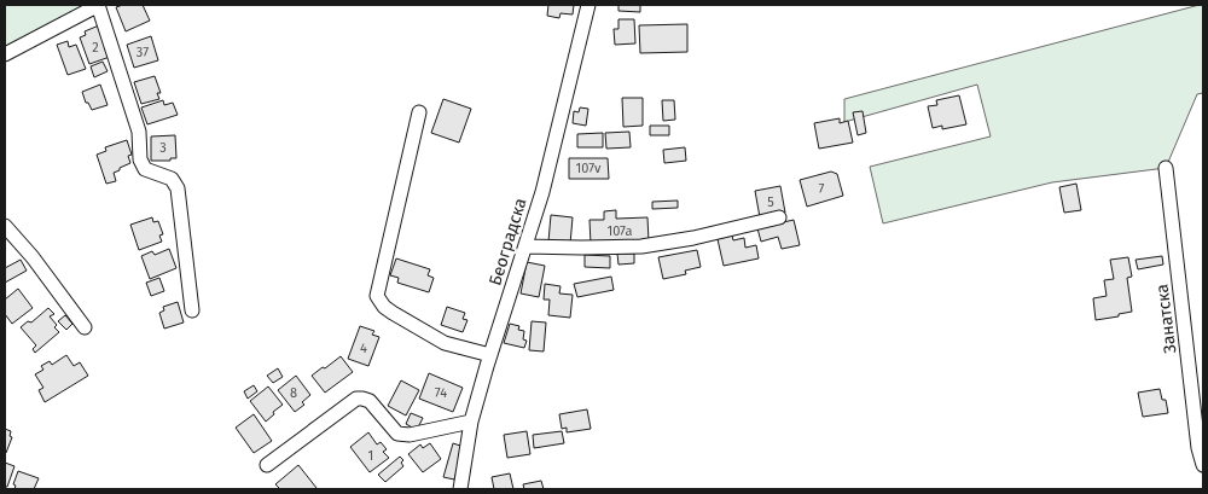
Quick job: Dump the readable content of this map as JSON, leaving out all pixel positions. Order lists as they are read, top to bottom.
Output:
{
  "streets": {
    "street": ["Београдска", "Занатска"]
  },
  "house_numbers": [
    "2",
    "37",
    "3",
    "107v",
    "7",
    "5",
    "107a",
    "4",
    "8",
    "74",
    "1"
  ]
}
